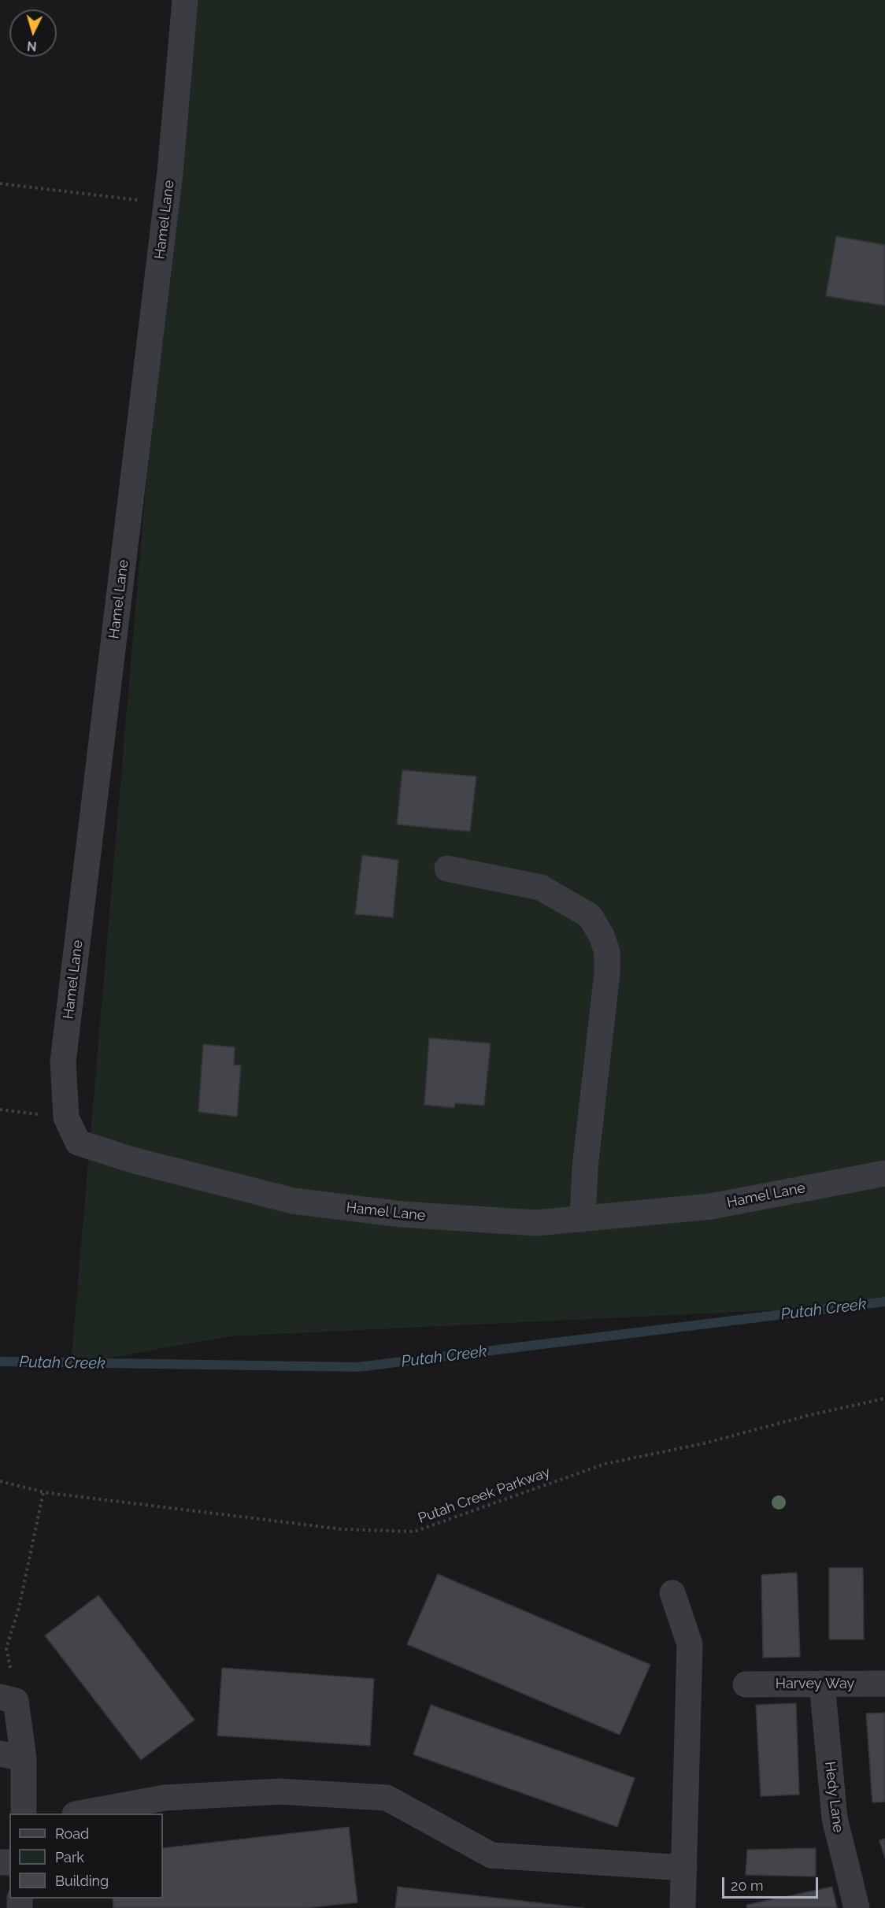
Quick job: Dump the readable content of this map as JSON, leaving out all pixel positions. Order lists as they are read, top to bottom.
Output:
{
  "streets": {
    "street": ["Hamel Lane", "Harvey Way", "Hedy Lane"],
    "path": ["Putah Creek Parkway"]
  },
  "crossings": [
    ["Harvey Way", "Hedy Lane"]
  ],
  "water": ["Putah Creek"],
  "legend": ["Road", "Park", "Building"],
  "scale_bar": "20 m",
  "north": "bottom"
}
